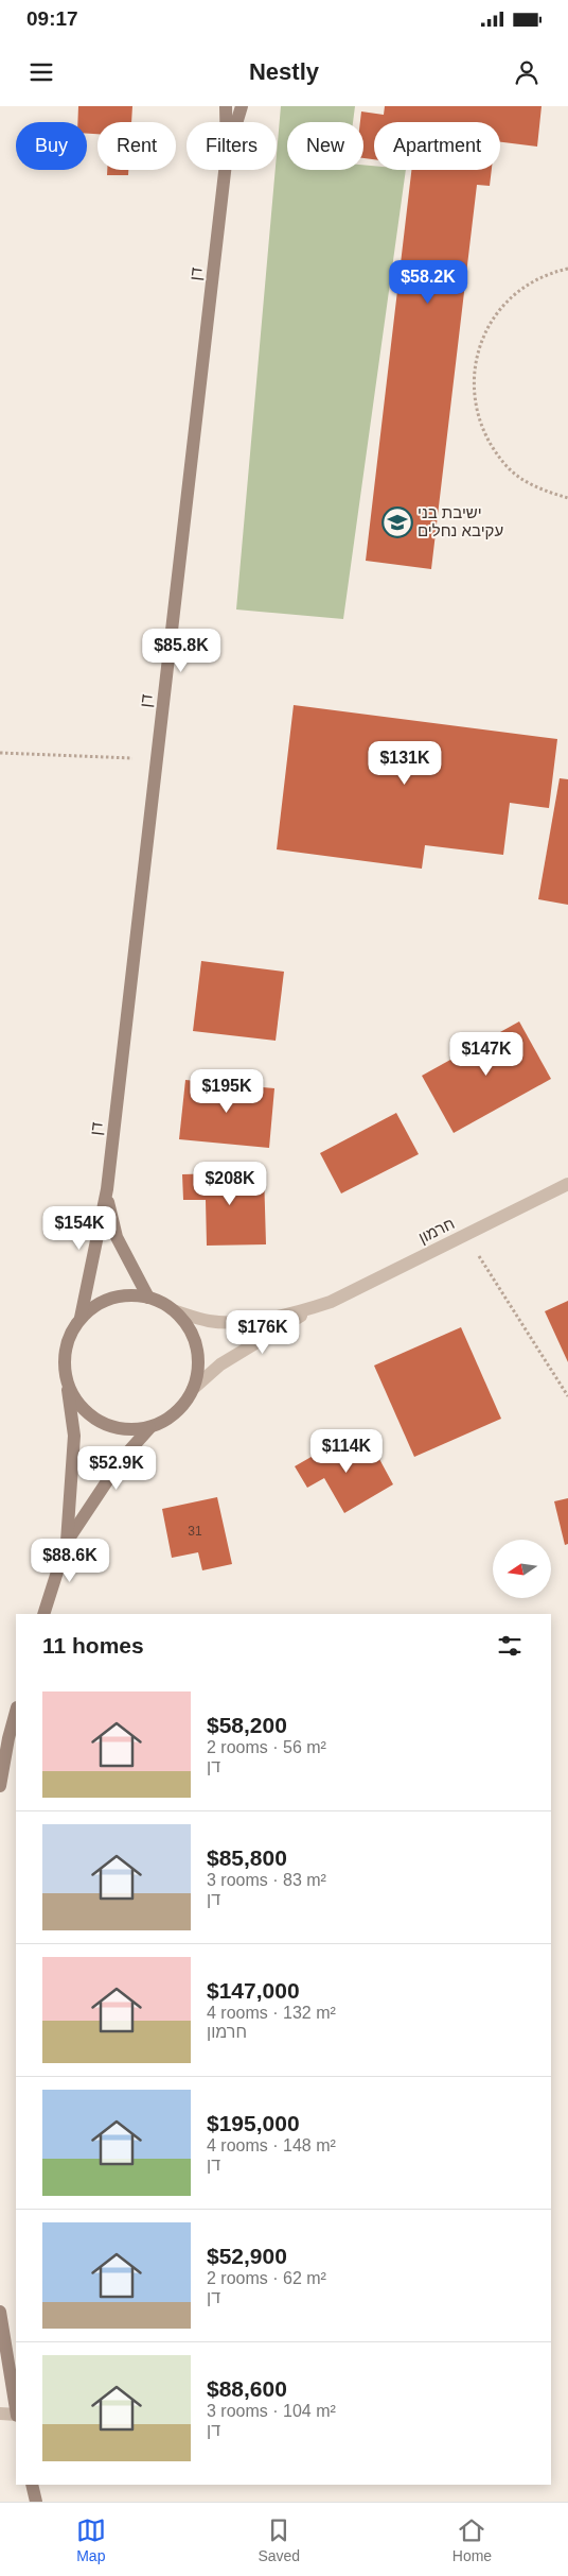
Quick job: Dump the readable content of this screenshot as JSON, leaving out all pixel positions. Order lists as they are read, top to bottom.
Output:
{
  "streets": {
    "street": ["דן", "חרמון"]
  },
  "crossings": [
    ["דן", "חרמון"]
  ],
  "places": {
    "school or university": ["ישיבת בני עקיבא נחלים"]
  },
  "house_numbers": ["31"],
  "north": "left",
  "page": {
    "status": "09:17",
    "header": "Nestly",
    "chip": [
      "Buy",
      "Rent",
      "Filters",
      "New",
      "Apartment"
    ],
    "price": [
      "$58.2K",
      "$85.8K",
      "$131K",
      "$147K",
      "$195K",
      "$208K",
      "$154K",
      "$176K",
      "$114K",
      "$52.9K",
      "$88.6K"
    ],
    "heading": "11 homes",
    "list": [
      {
        "name": "$58,200",
        "note": "2 rooms · 56 m² · דן"
      },
      {
        "name": "$85,800",
        "note": "3 rooms · 83 m² · דן"
      },
      {
        "name": "$147,000",
        "note": "4 rooms · 132 m² · חרמון"
      },
      {
        "name": "$195,000",
        "note": "4 rooms · 148 m² · דן"
      },
      {
        "name": "$52,900",
        "note": "2 rooms · 62 m² · דן"
      },
      {
        "name": "$88,600",
        "note": "3 rooms · 104 m² · דן"
      }
    ],
    "tabs": ["Map", "Saved", "Home"]
  }
}
